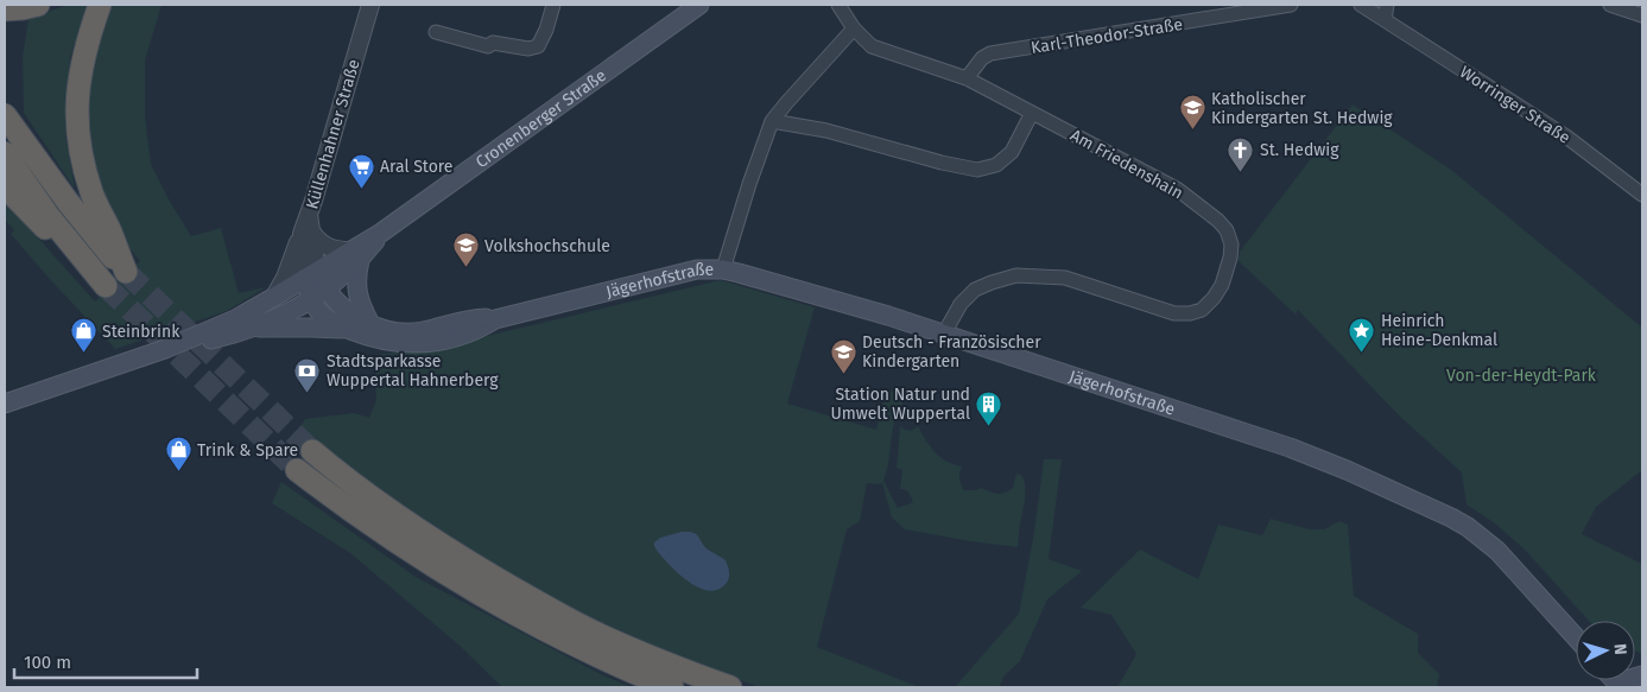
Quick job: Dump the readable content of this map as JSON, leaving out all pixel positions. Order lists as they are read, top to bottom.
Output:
{
  "streets": {
    "main road": ["Cronenberger Straße", "Jägerhofstraße"],
    "street": [
      "Karl-Theodor-Straße",
      "Worringer Straße",
      "Küllenhahner Straße",
      "Am Friedenshain"
    ]
  },
  "crossings": [
    ["Karl-Theodor-Straße", "Am Friedenshain"],
    ["Cronenberger Straße", "Jägerhofstraße"],
    ["Am Friedenshain", "Jägerhofstraße"]
  ],
  "parks": ["Von-der-Heydt-Park"],
  "places": {
    "school or university": ["Katholischer Kindergarten St. Hedwig", "Volkshochschule", "Deutsch - Französischer Kindergarten"],
    "church": ["St. Hedwig"],
    "supermarket": ["Aral Store"],
    "place": ["Heinrich Heine-Denkmal"],
    "shop": ["Steinbrink", "Trink & Spare"],
    "bank": ["Stadtsparkasse Wuppertal Hahnerberg"],
    "building": ["Station Natur und Umwelt Wuppertal"]
  },
  "scale_bar": "100 m",
  "north": "right"
}
